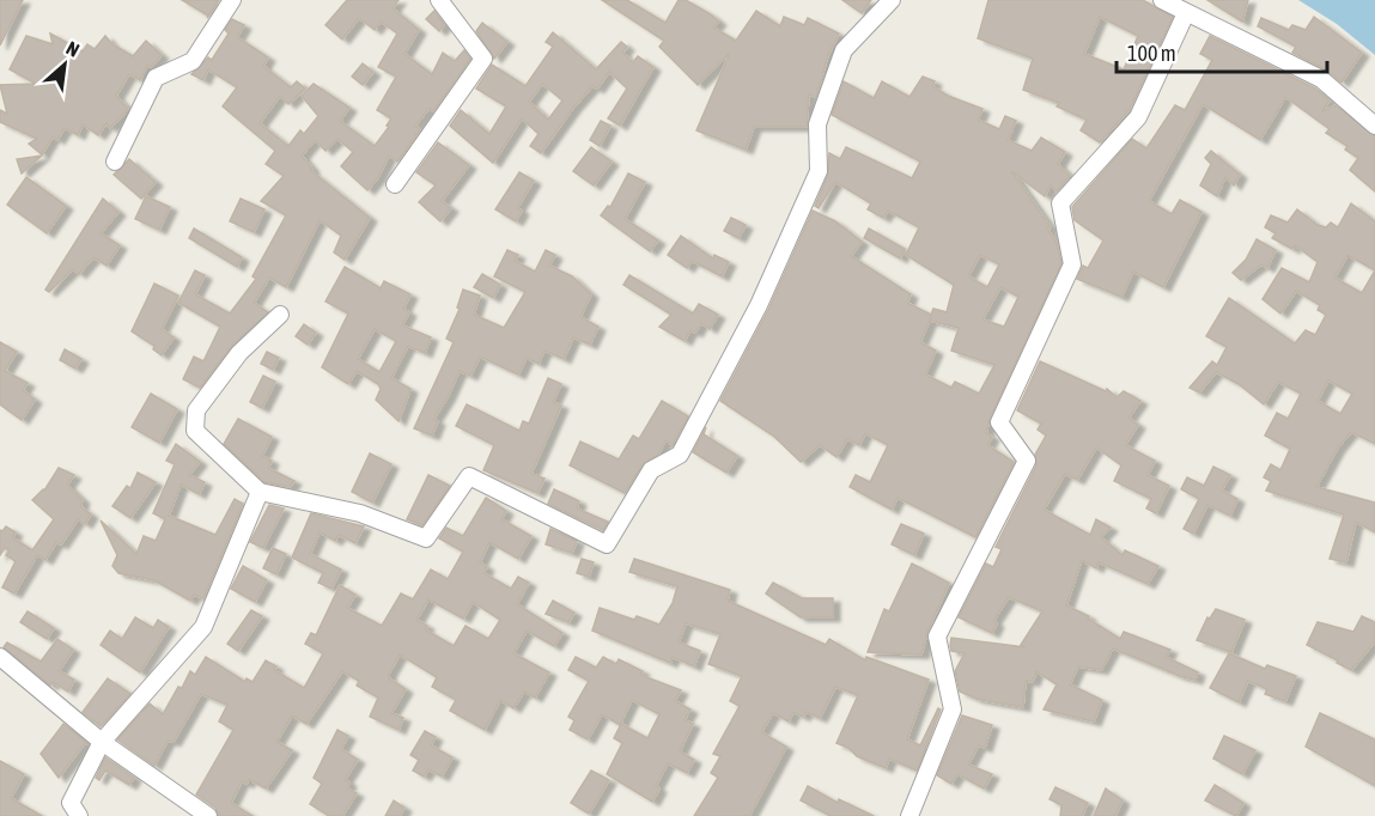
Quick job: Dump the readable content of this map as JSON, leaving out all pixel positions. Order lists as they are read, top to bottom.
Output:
{
  "scale_bar": "100 m",
  "north": "top right"
}
